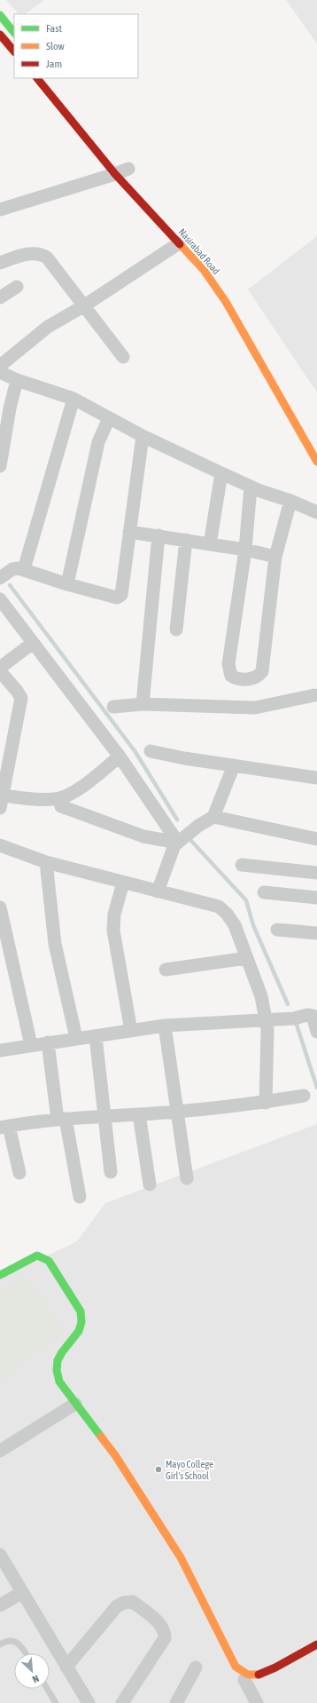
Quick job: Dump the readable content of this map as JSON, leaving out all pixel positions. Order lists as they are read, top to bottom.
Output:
{
  "streets": {
    "main road": ["Nasirabad Road"]
  },
  "places": ["Mayo College Girl's School"],
  "legend": ["Fast", "Slow", "Jam"],
  "north": "bottom right"
}
